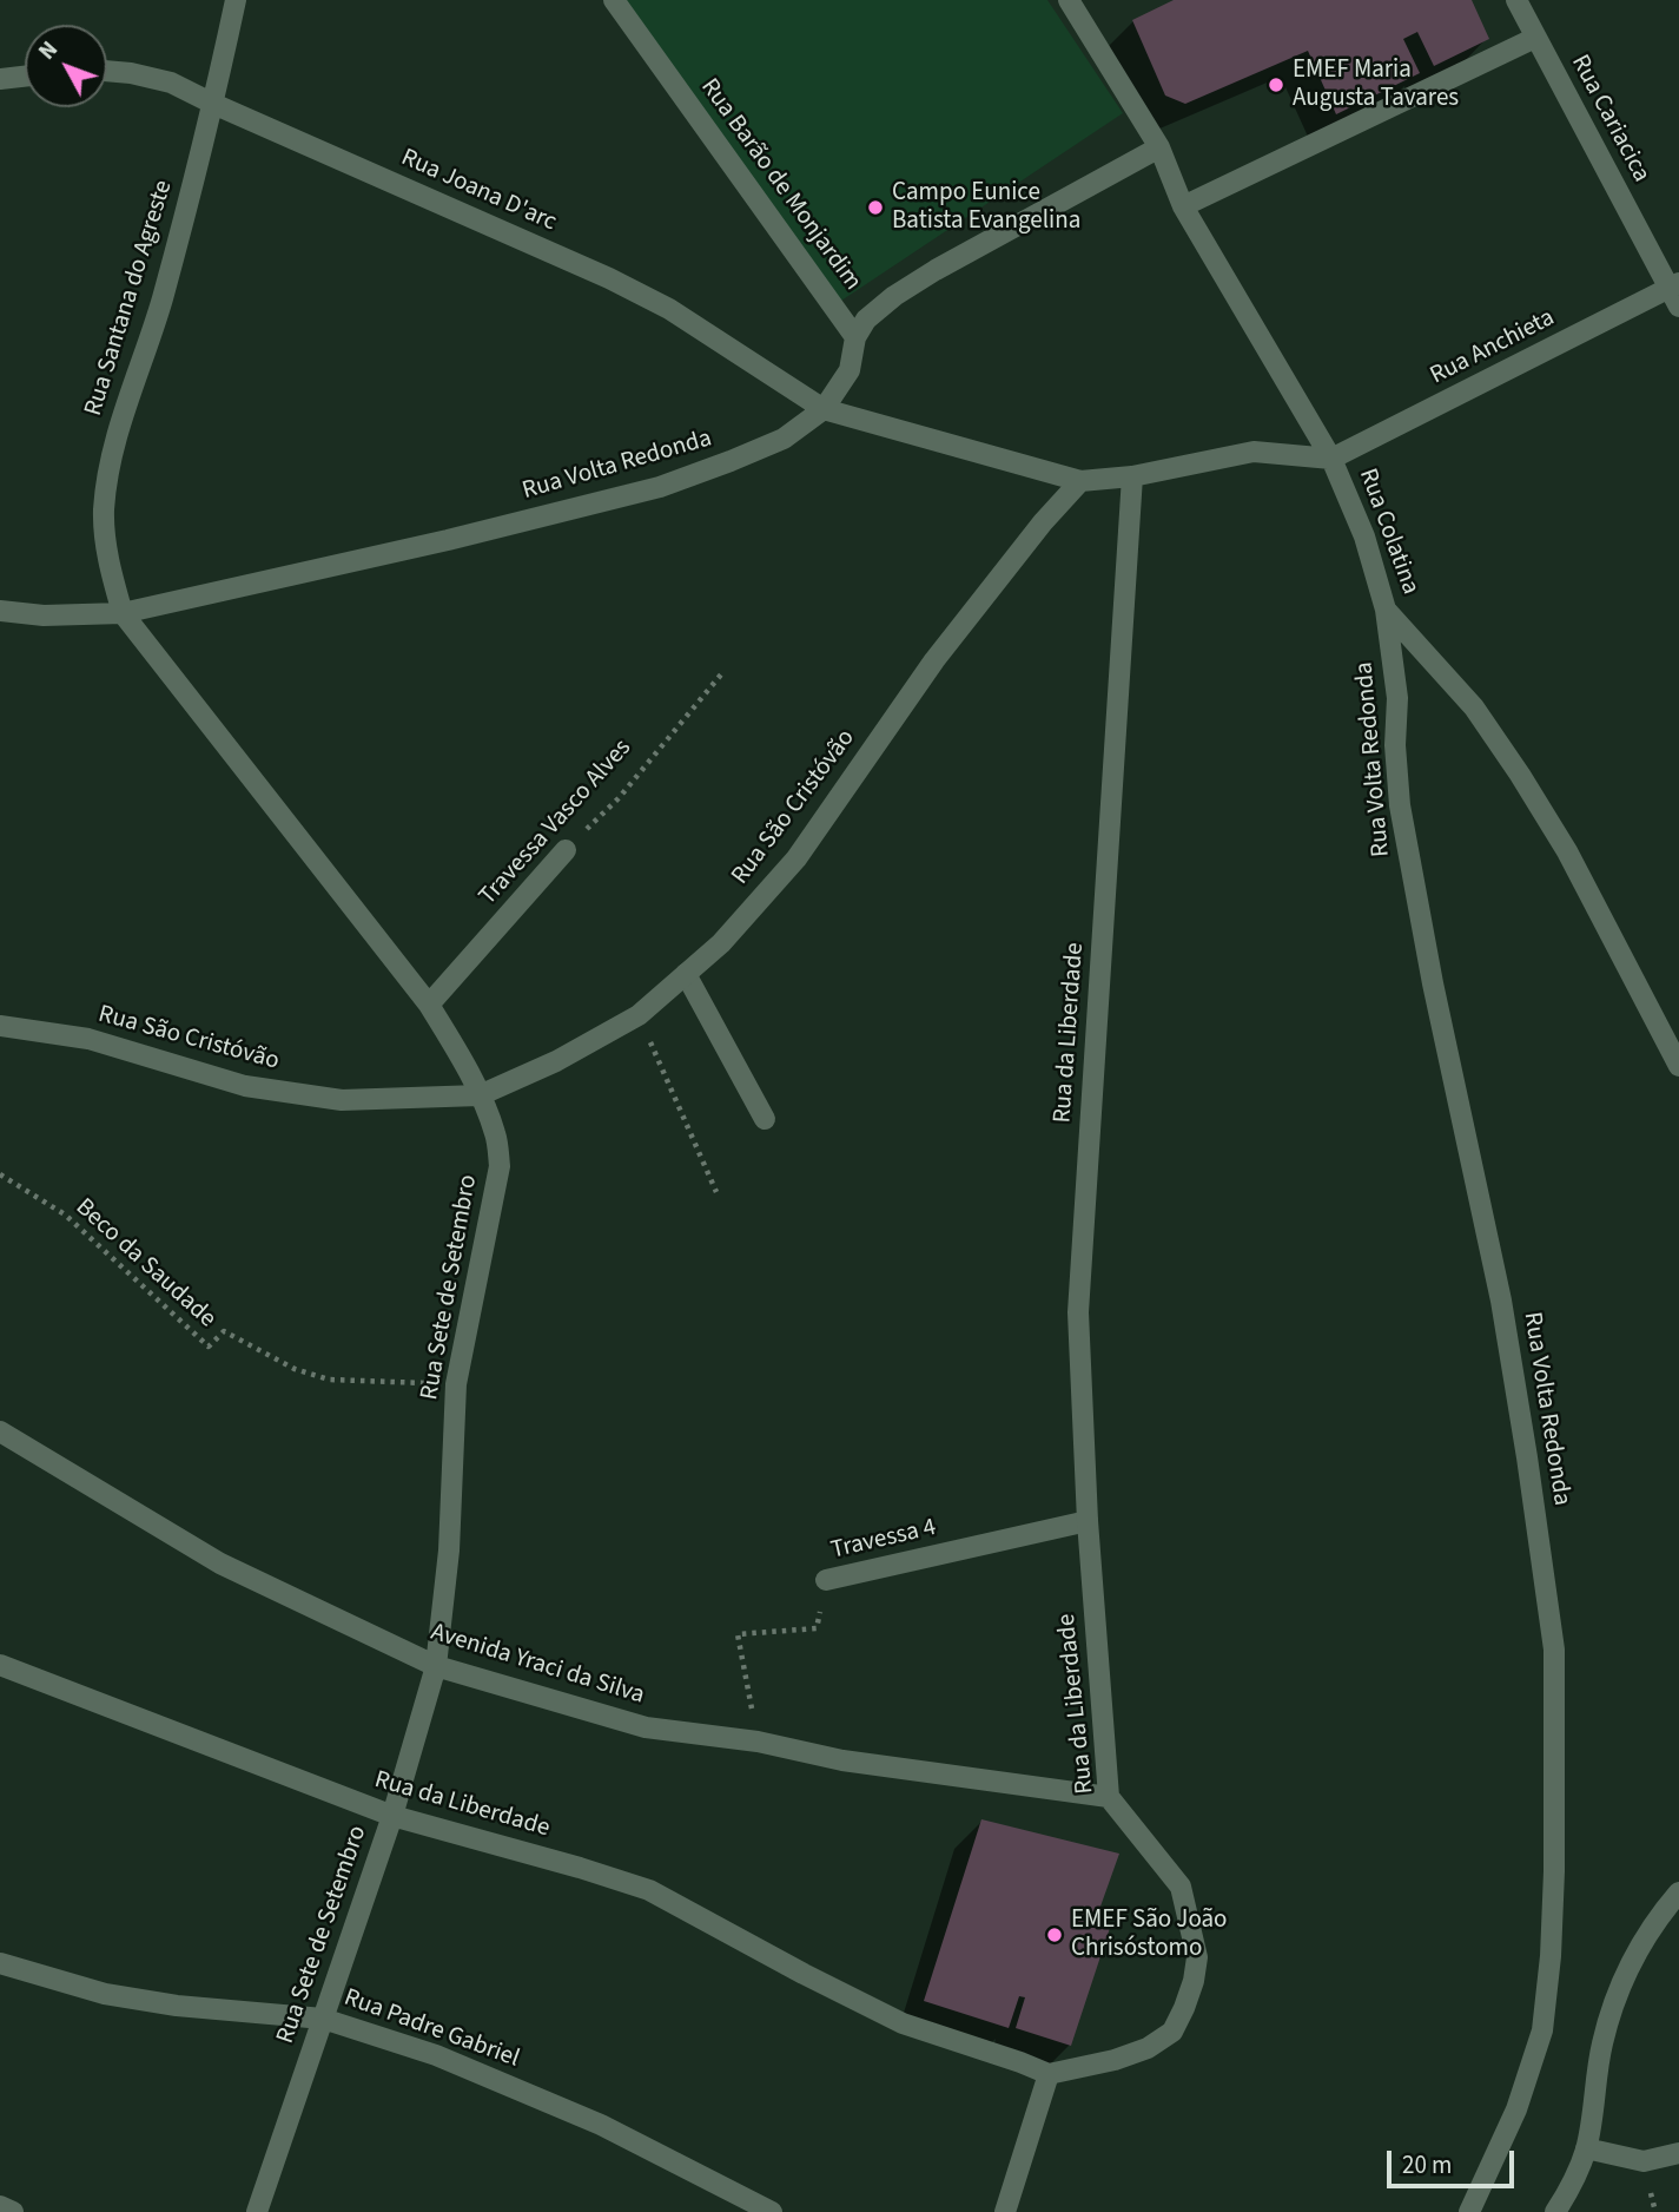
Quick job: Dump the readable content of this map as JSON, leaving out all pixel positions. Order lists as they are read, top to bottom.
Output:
{
  "streets": {
    "street": [
      "Rua Cariacica",
      "Rua Barão de Monjardim",
      "Rua Joana D'arc",
      "Rua Santana do Agreste",
      "Rua Anchieta",
      "Rua Volta Redonda",
      "Rua Colatina",
      "Rua São Cristóvão",
      "Travessa Vasco Alves",
      "Rua da Liberdade",
      "Rua Sete de Setembro",
      "Travessa 4",
      "Avenida Yraci da Silva",
      "Rua Padre Gabriel"
    ],
    "path": ["Beco da Saudade"]
  },
  "crossings": [
    ["Rua Cariacica", "Rua Anchieta"],
    ["Rua Joana D'arc", "Rua Santana do Agreste"],
    ["Rua Joana D'arc", "Rua Volta Redonda"],
    ["Rua Santana do Agreste", "Rua Volta Redonda"],
    ["Rua Santana do Agreste", "Rua Sete de Setembro"],
    ["Rua Anchieta", "Rua Colatina"],
    ["Rua Volta Redonda", "Rua Colatina"],
    ["Rua Volta Redonda", "Rua Sete de Setembro"],
    ["Rua São Cristóvão", "Rua Sete de Setembro"],
    ["Travessa Vasco Alves", "Rua Sete de Setembro"],
    ["Rua da Liberdade", "Rua Sete de Setembro"],
    ["Rua da Liberdade", "Travessa 4"],
    ["Rua da Liberdade", "Avenida Yraci da Silva"],
    ["Beco da Saudade", "Rua Sete de Setembro"],
    ["Rua Sete de Setembro", "Avenida Yraci da Silva"],
    ["Rua Sete de Setembro", "Rua Padre Gabriel"],
    ["Travessa 4", "Avenida Yraci da Silva"]
  ],
  "places": ["EMEF Maria Augusta Tavares", "Campo Eunice Batista Evangelina", "EMEF São João Chrisóstomo"],
  "scale_bar": "20 m",
  "north": "top left"
}
